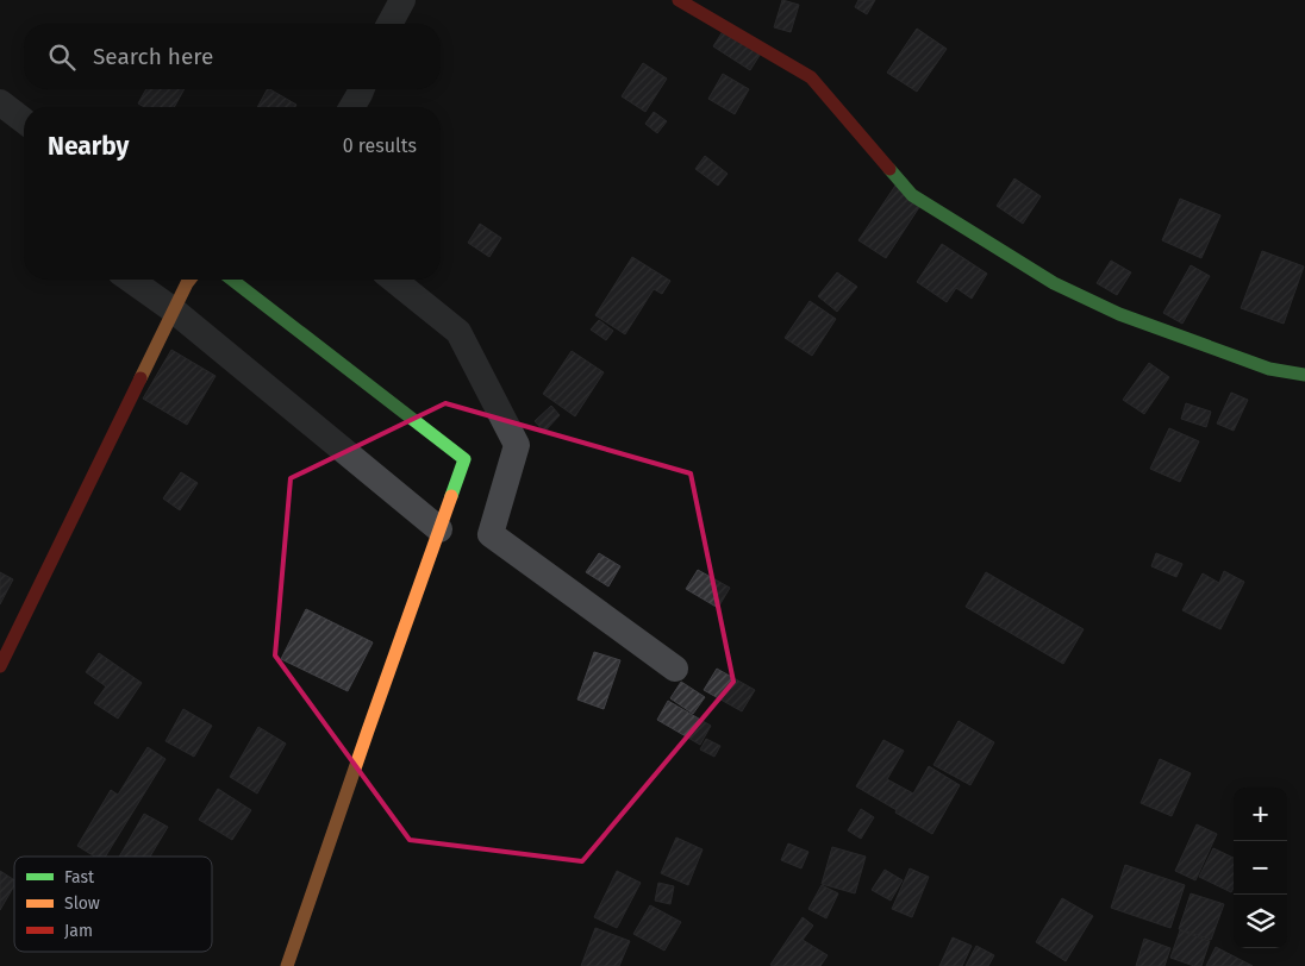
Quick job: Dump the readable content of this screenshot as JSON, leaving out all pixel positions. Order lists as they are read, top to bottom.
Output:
{
  "legend": ["Fast", "Slow", "Jam"],
  "page": {
    "search": "Search here",
    "heading": ["Nearby", "0 results"],
    "map_buttons": ["+", "−"]
  }
}
